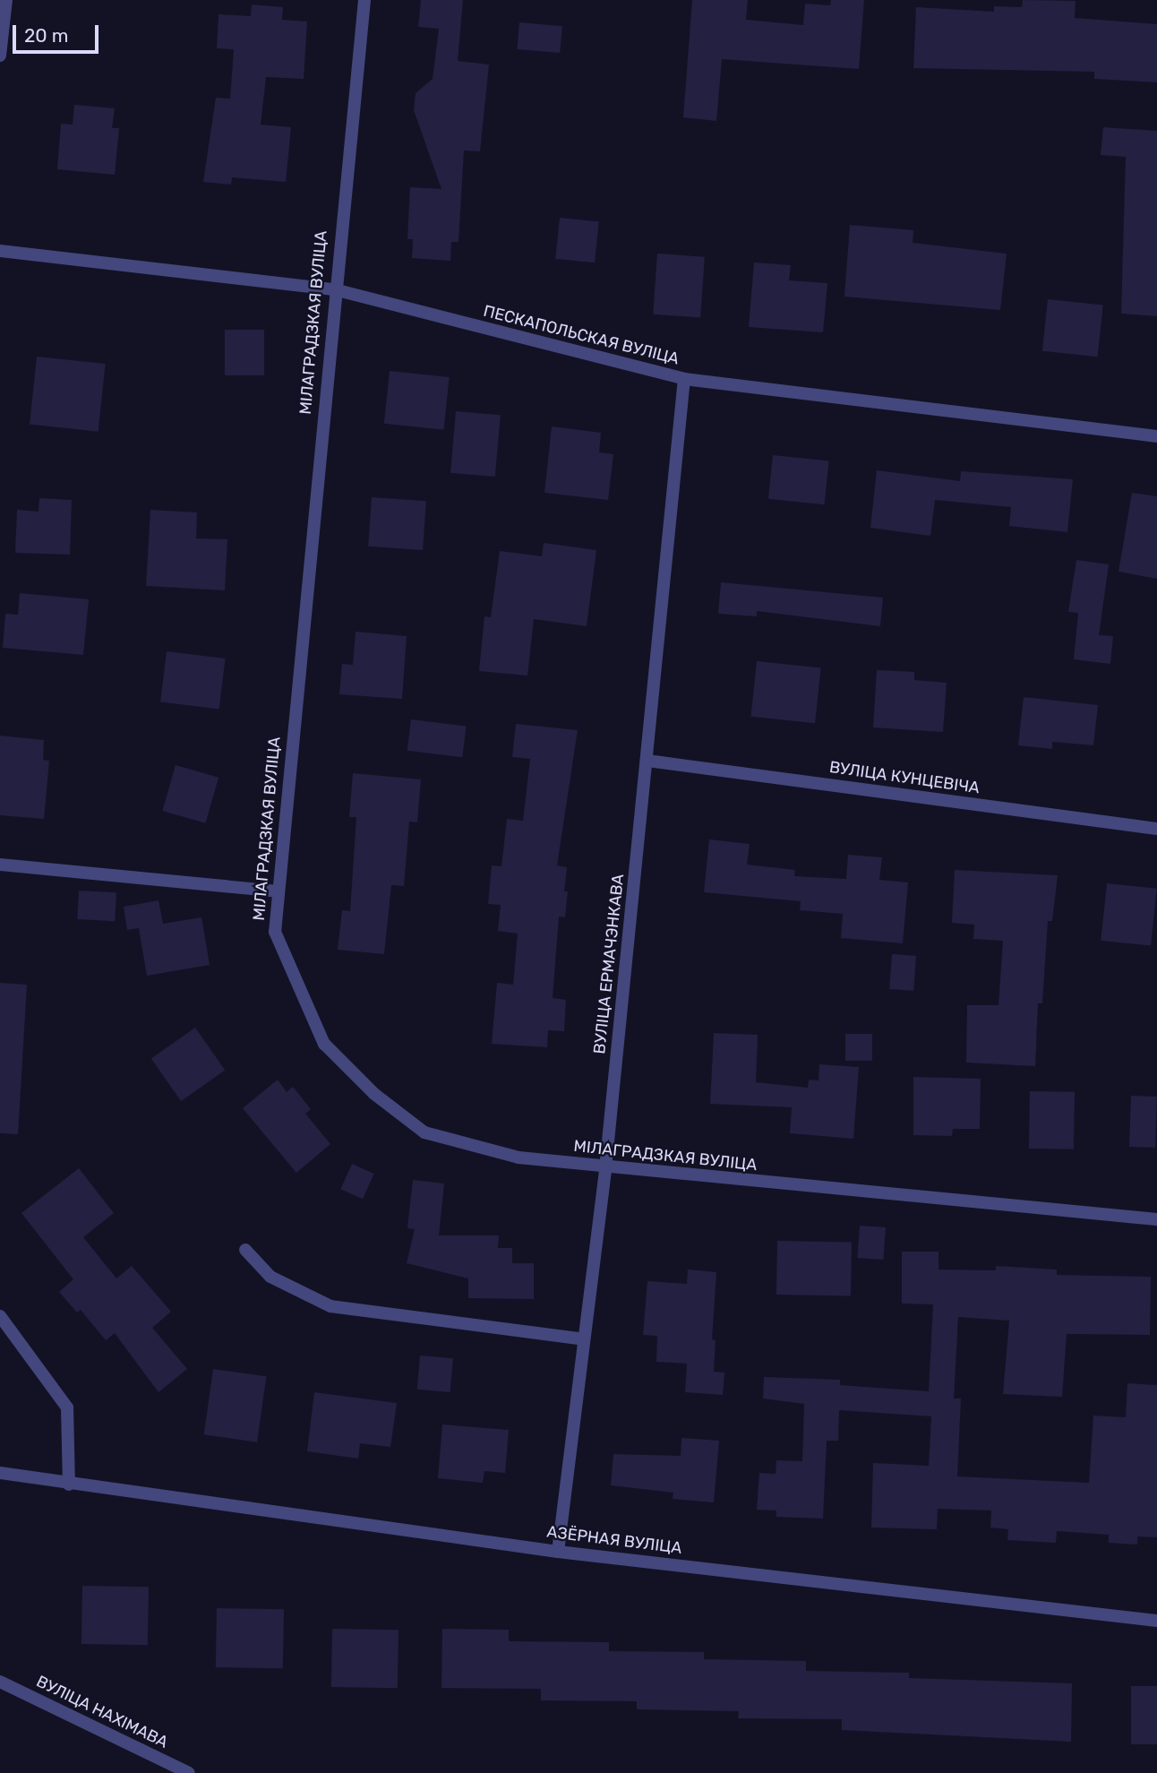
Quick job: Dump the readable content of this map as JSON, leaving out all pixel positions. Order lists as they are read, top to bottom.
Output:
{
  "streets": {
    "street": [
      "МІЛАГРАДЗКАЯ ВУЛІЦА",
      "ПЕСКАПОЛЬСКАЯ ВУЛІЦА",
      "ВУЛІЦА КУНЦЕВІЧА",
      "ВУЛІЦА ЕРМАЧЭНКАВА",
      "АЗЁРНАЯ ВУЛІЦА",
      "ВУЛІЦА НАХІМАВА"
    ]
  },
  "crossings": [
    ["МІЛАГРАДЗКАЯ ВУЛІЦА", "ПЕСКАПОЛЬСКАЯ ВУЛІЦА"],
    ["МІЛАГРАДЗКАЯ ВУЛІЦА", "ВУЛІЦА ЕРМАЧЭНКАВА"],
    ["ПЕСКАПОЛЬСКАЯ ВУЛІЦА", "ВУЛІЦА ЕРМАЧЭНКАВА"],
    ["ВУЛІЦА КУНЦЕВІЧА", "ВУЛІЦА ЕРМАЧЭНКАВА"],
    ["ВУЛІЦА ЕРМАЧЭНКАВА", "АЗЁРНАЯ ВУЛІЦА"]
  ],
  "scale_bar": "20 m"
}
